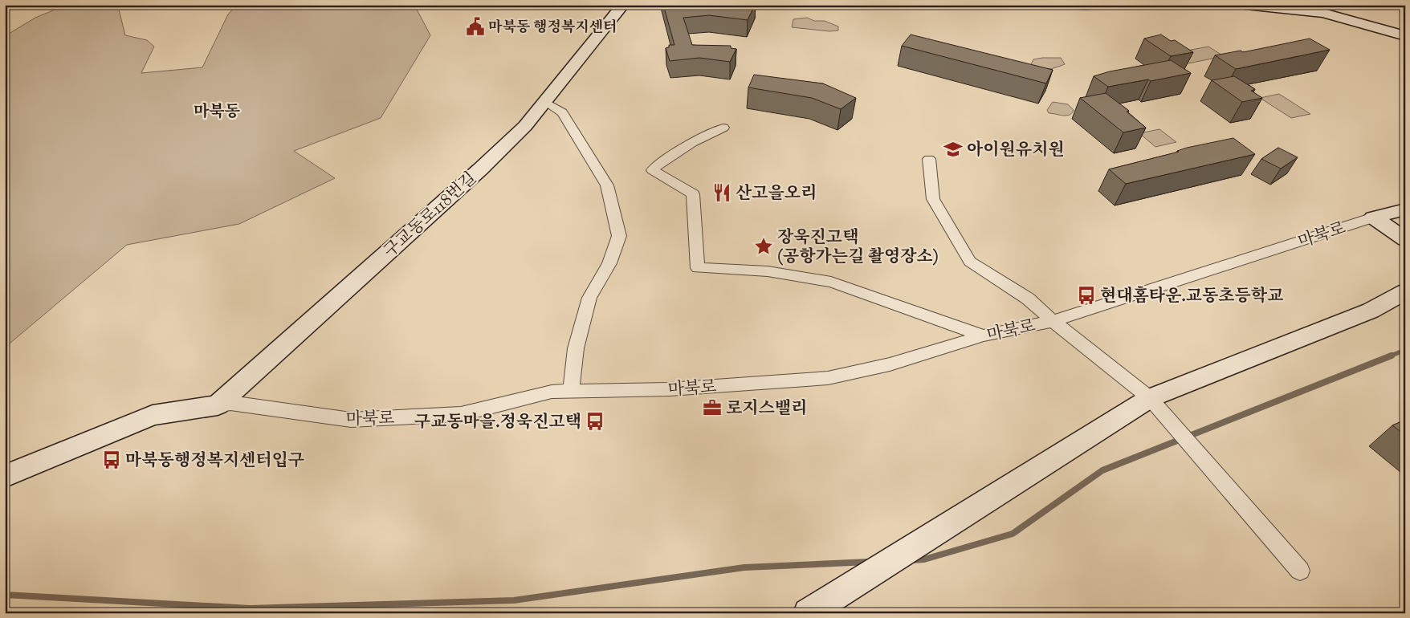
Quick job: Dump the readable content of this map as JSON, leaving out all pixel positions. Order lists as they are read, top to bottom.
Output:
{
  "streets": {
    "street": ["구교동로118번길", "마북로"]
  },
  "crossings": [
    ["구교동로118번길", "마북로"]
  ],
  "districts": ["마북동"],
  "places": {
    "public building": ["마북동 행정복지센터"],
    "school or university": ["아이원유치원"],
    "restaurant": ["산고을오리"],
    "place": ["장욱진고택 (공항가는길 촬영장소)"],
    "bus stop": ["현대홈타운.교동초등학교", "구교동마을.정욱진고택", "마북동행정복지센터입구"],
    "office": ["로지스밸리"]
  }
}
